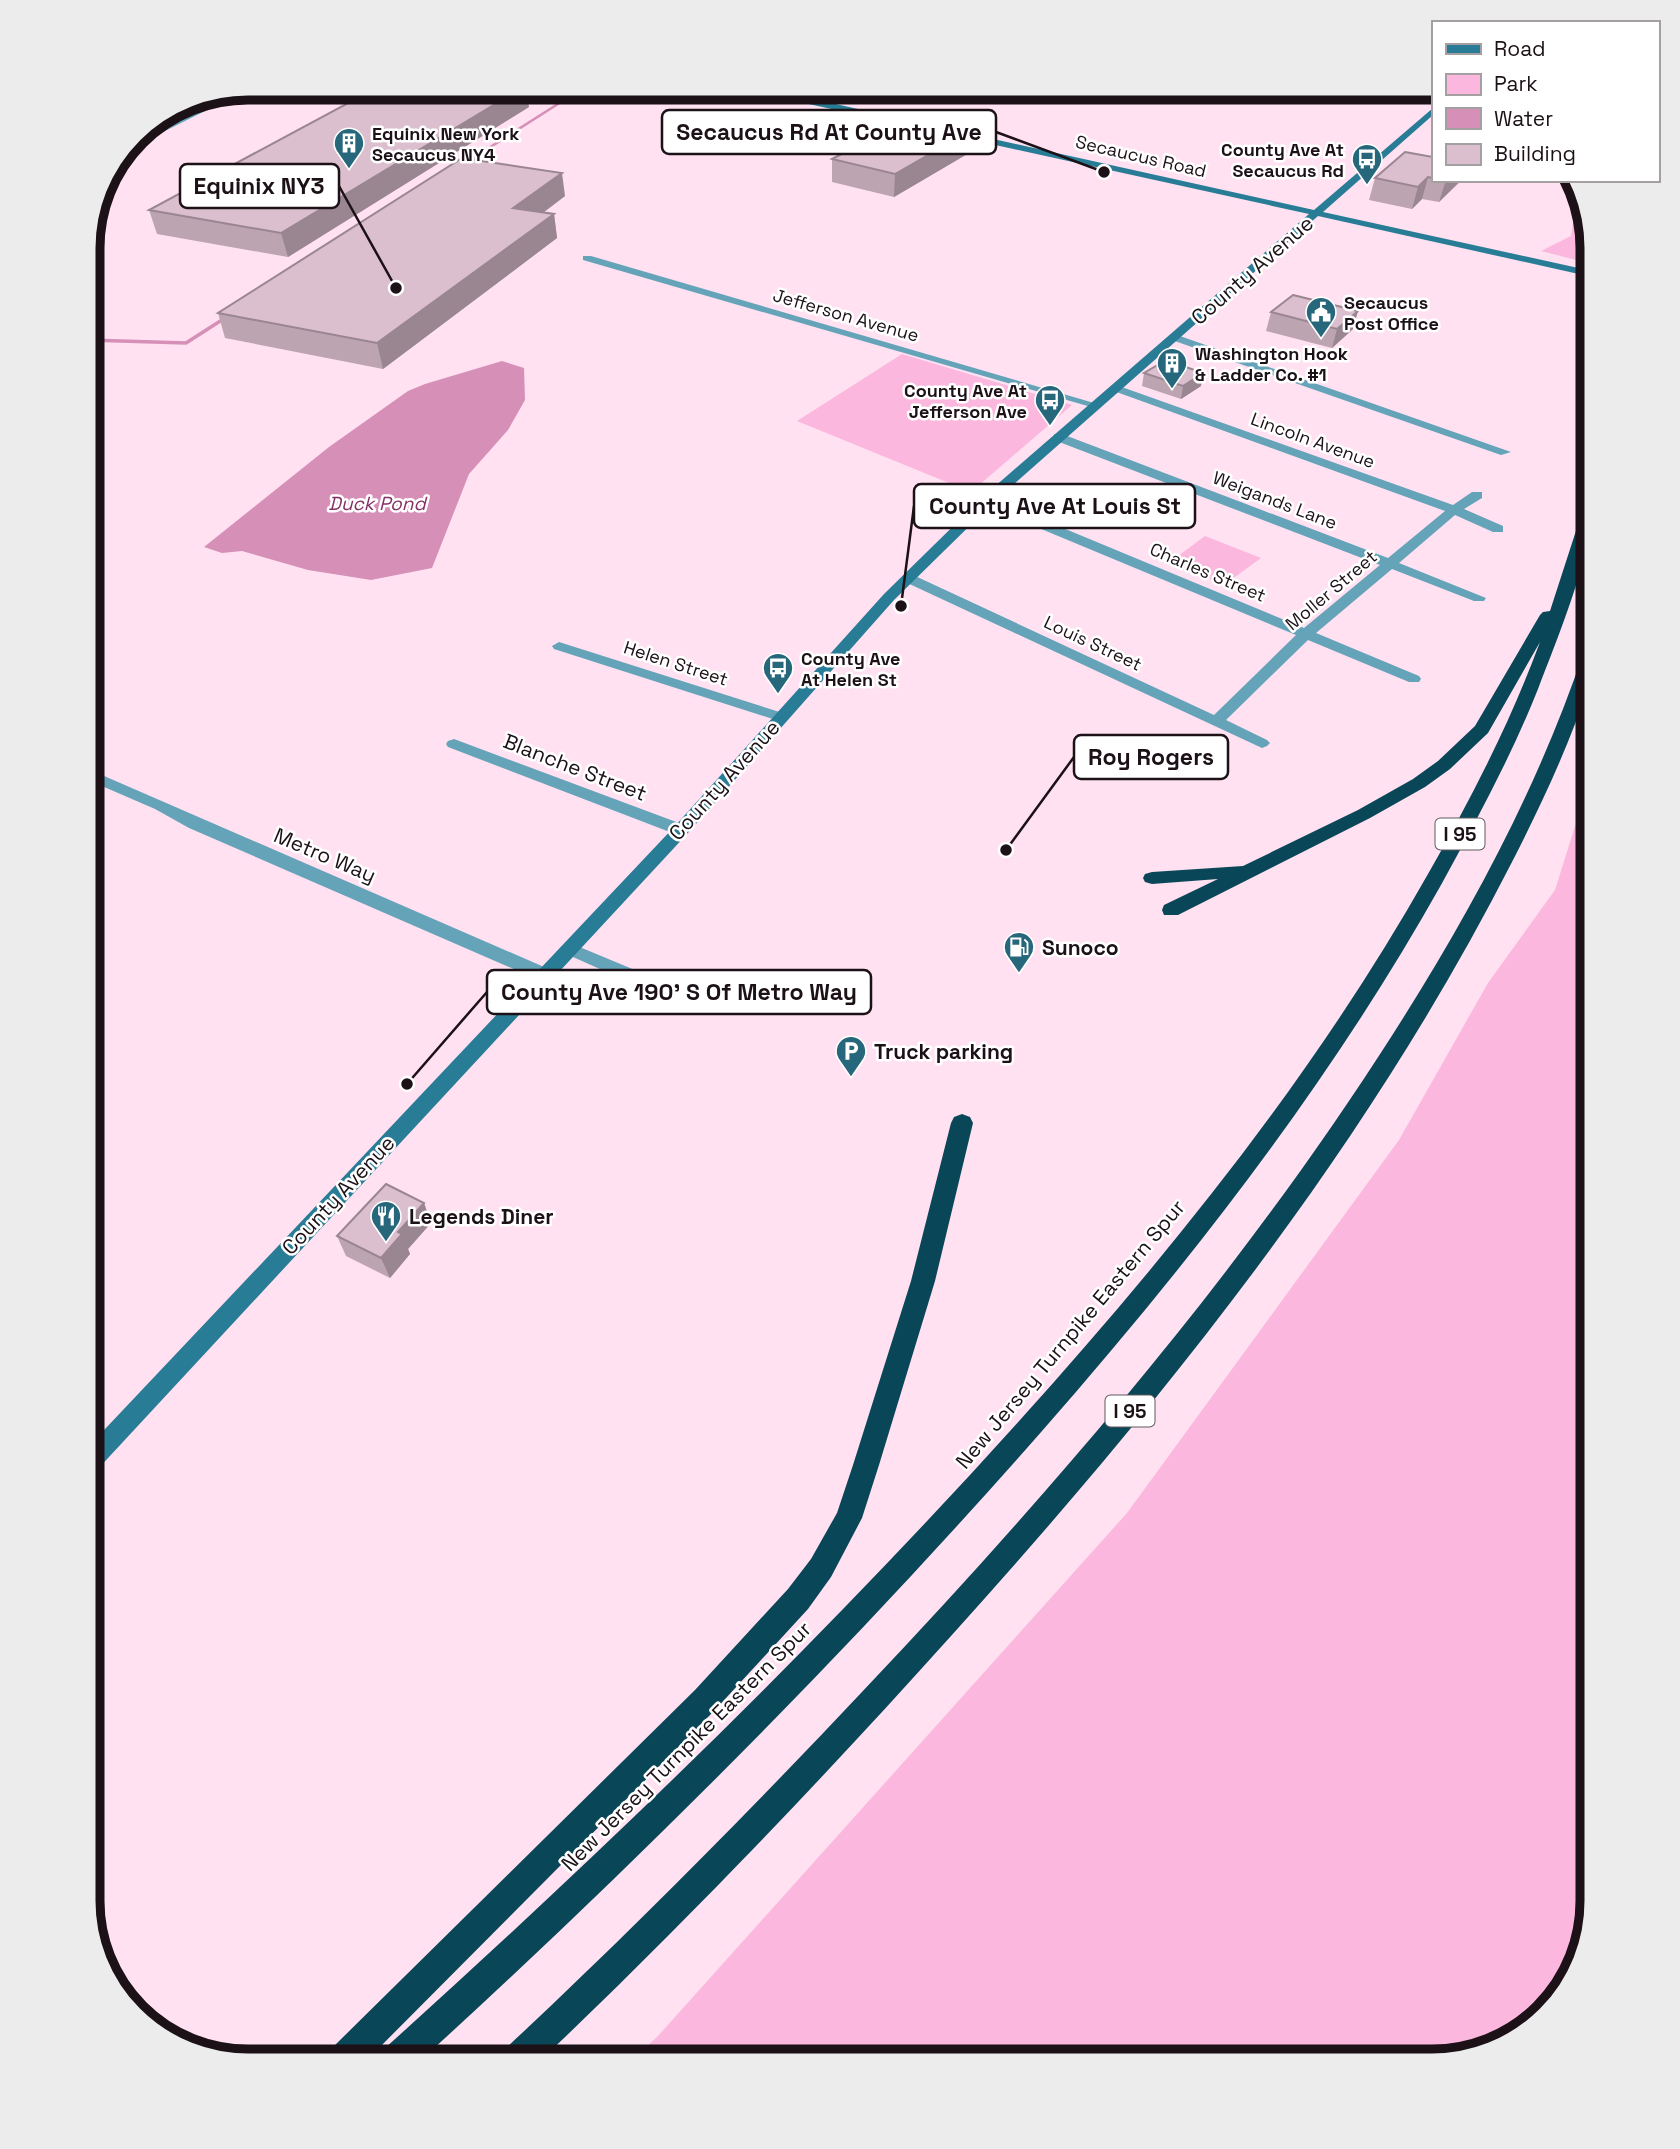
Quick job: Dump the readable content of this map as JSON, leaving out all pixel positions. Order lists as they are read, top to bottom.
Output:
{
  "streets": {
    "highway": ["I 95", "New Jersey Turnpike Eastern Spur"],
    "main road": ["Secaucus Road", "County Avenue"],
    "street": [
      "Jefferson Avenue",
      "Lincoln Avenue",
      "Weigands Lane",
      "Charles Street",
      "Moller Street",
      "Louis Street",
      "Helen Street",
      "Blanche Street",
      "Metro Way"
    ]
  },
  "crossings": [
    ["Secaucus Road", "County Avenue"],
    ["County Avenue", "Jefferson Avenue"],
    ["County Avenue", "Lincoln Avenue"],
    ["County Avenue", "Weigands Lane"],
    ["County Avenue", "Charles Street"],
    ["County Avenue", "Louis Street"],
    ["County Avenue", "Helen Street"],
    ["County Avenue", "Blanche Street"],
    ["County Avenue", "Metro Way"],
    ["Lincoln Avenue", "Moller Street"],
    ["Weigands Lane", "Moller Street"],
    ["Charles Street", "Moller Street"],
    ["Moller Street", "Louis Street"]
  ],
  "water": ["Duck Pond"],
  "places": {
    "building": ["Equinix New York Secaucus NY4", "Washington Hook & Ladder Co. #1"],
    "other": [
      "Secaucus Rd At County Ave",
      "Equinix NY3",
      "County Ave At Louis St",
      "Roy Rogers",
      "County Ave 190' S Of Metro Way"
    ],
    "bus stop": ["County Ave At Secaucus Rd", "County Ave At Jefferson Ave", "County Ave At Helen St"],
    "public building": ["Secaucus Post Office"],
    "fuel station": ["Sunoco"],
    "parking": ["Truck parking"],
    "restaurant": ["Legends Diner"]
  },
  "legend": [
    "Road",
    "Park",
    "Water",
    "Building"
  ]
}
